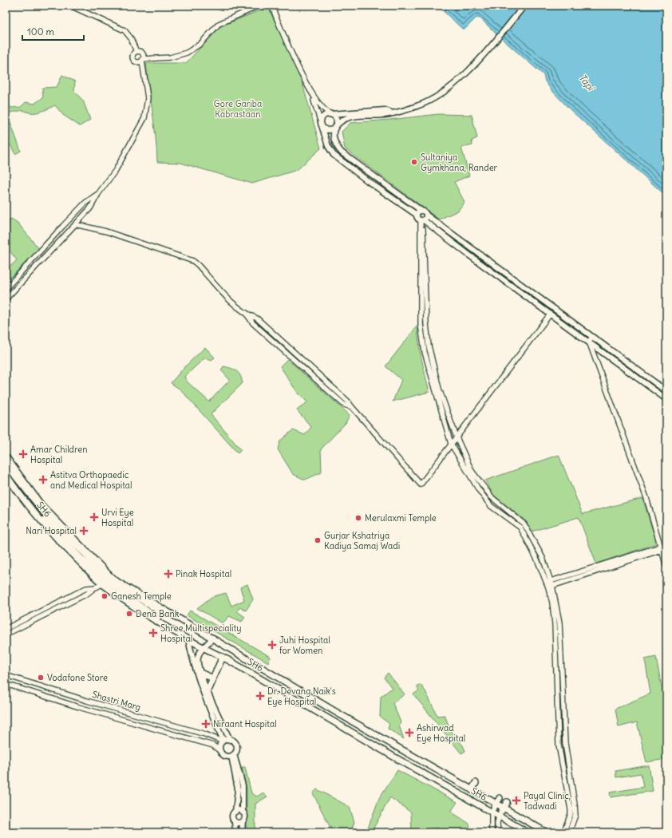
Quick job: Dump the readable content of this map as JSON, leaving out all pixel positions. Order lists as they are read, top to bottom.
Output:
{
  "streets": {
    "main road": ["SH6"],
    "street": ["Shastri Marg"]
  },
  "water": ["Tapi"],
  "parks": ["Gore Gariba Kabrastaan"],
  "places": {
    "other": [
      "Sultaniya Gymkhana, Rander",
      "Merulaxmi Temple",
      "Gurjar Kshatriya Kadiya Samaj Wadi",
      "Ganesh Temple",
      "Dena Bank",
      "Vodafone Store"
    ],
    "health": [
      "Amar Children Hospital",
      "Astitva Orthopaedic and Medical Hospital",
      "Urvi Eye Hospital",
      "Nari Hospital",
      "Pinak Hospital",
      "Shree Multispeciality Hospital",
      "Juhi Hospital for Women",
      "Dr. Devang Naik's Eye Hospital",
      "Niraant Hospital",
      "Ashirwad Eye Hospital",
      "Payal Clinic, Tadwadi"
    ]
  },
  "scale_bar": "100 m"
}
